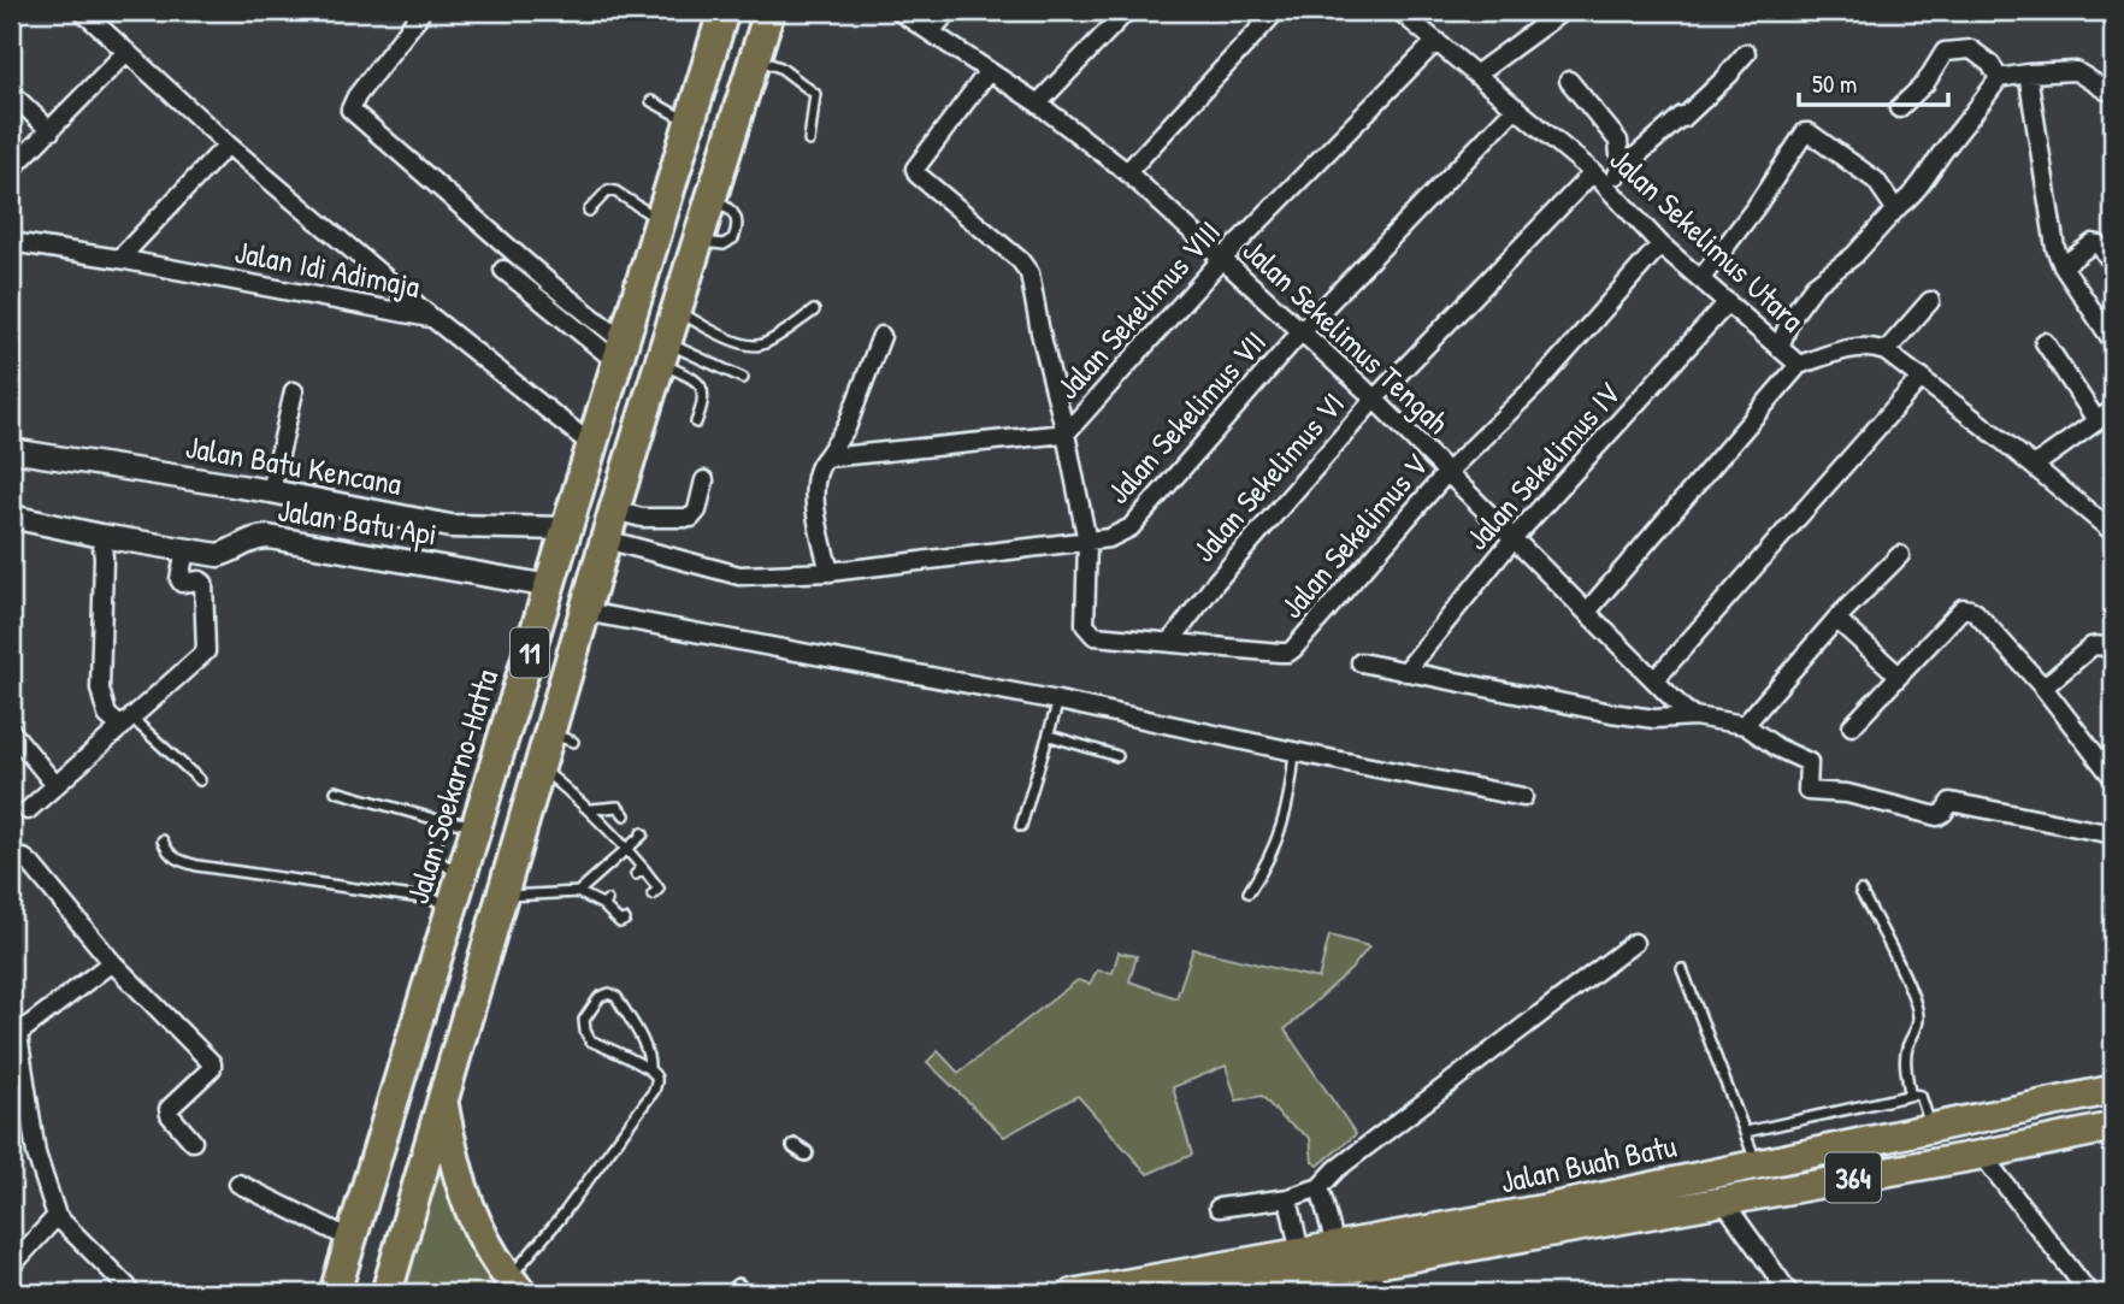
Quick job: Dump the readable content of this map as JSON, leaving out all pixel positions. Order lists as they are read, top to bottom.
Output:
{
  "streets": {
    "highway": ["11", "Jalan Soekarno-Hatta"],
    "main road": ["Jalan Buah Batu", "364"],
    "street": [
      "Jalan Sekelimus Utara",
      "Jalan Idi Adimaja",
      "Jalan Sekelimus VIII",
      "Jalan Sekelimus Tengah",
      "Jalan Sekelimus VII",
      "Jalan Batu Kencana",
      "Jalan Sekelimus IV",
      "Jalan Sekelimus VI",
      "Jalan Batu Api",
      "Jalan Sekelimus V"
    ]
  },
  "crossings": [
    ["Jalan Sekelimus Utara", "Jalan Sekelimus VIII"],
    ["Jalan Sekelimus Utara", "Jalan Sekelimus VII"],
    ["Jalan Sekelimus Utara", "Jalan Sekelimus IV"],
    ["Jalan Sekelimus Utara", "Jalan Sekelimus VI"],
    ["Jalan Sekelimus Utara", "Jalan Sekelimus V"],
    ["Jalan Idi Adimaja", "Jalan Soekarno-Hatta"],
    ["Jalan Sekelimus VIII", "Jalan Sekelimus Tengah"],
    ["Jalan Sekelimus Tengah", "Jalan Sekelimus VII"],
    ["Jalan Sekelimus Tengah", "Jalan Sekelimus IV"],
    ["Jalan Sekelimus Tengah", "Jalan Sekelimus VI"],
    ["Jalan Sekelimus Tengah", "Jalan Sekelimus V"],
    ["Jalan Sekelimus VII", "Jalan Sekelimus V"],
    ["Jalan Sekelimus VII", "11"],
    ["Jalan Batu Kencana", "Jalan Soekarno-Hatta"],
    ["Jalan Sekelimus VI", "Jalan Sekelimus V"],
    ["Jalan Batu Api", "Jalan Soekarno-Hatta"]
  ],
  "scale_bar": "50 m"
}
